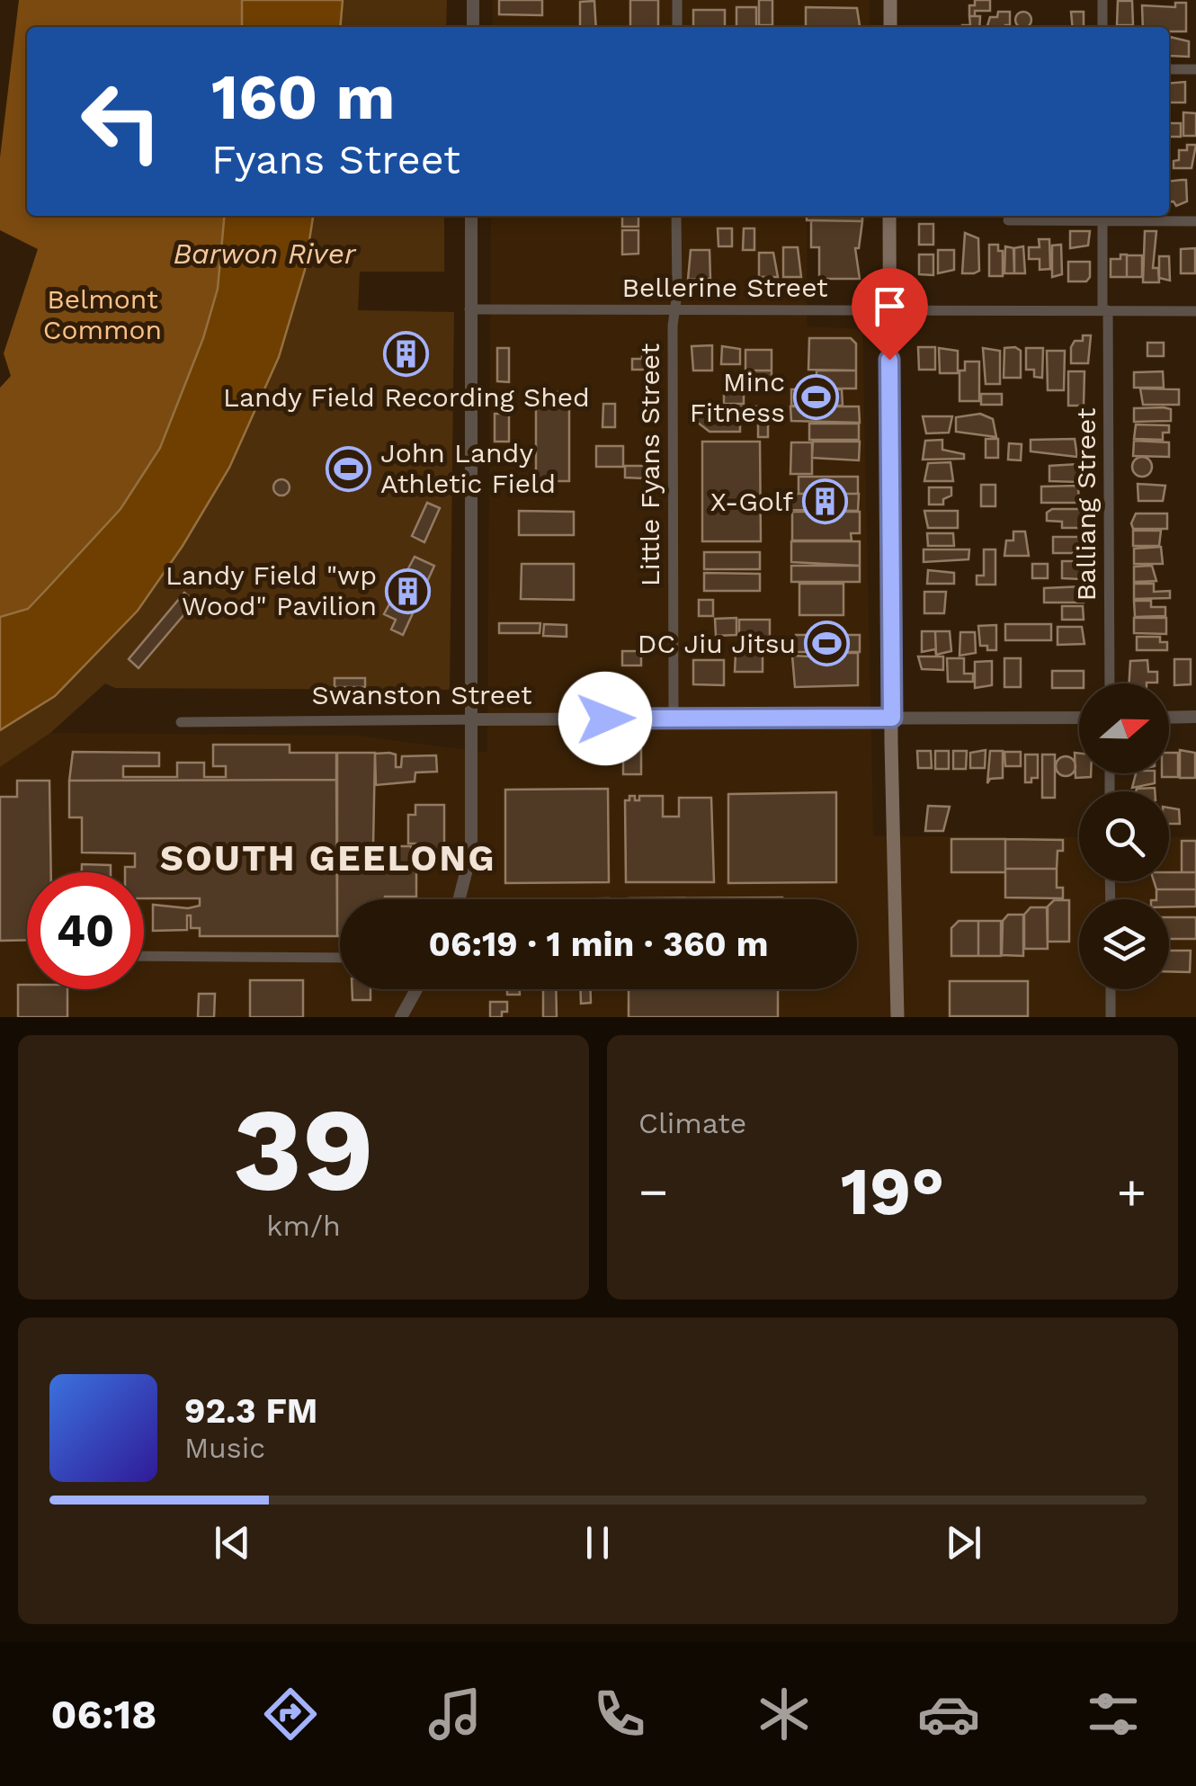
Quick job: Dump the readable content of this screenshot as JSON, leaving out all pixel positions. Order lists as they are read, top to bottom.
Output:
{
  "streets": {
    "street": [
      "Bellerine Street",
      "Little Fyans Street",
      "Balliang Street",
      "Swanston Street"
    ]
  },
  "crossings": [
    ["Bellerine Street", "Little Fyans Street"],
    ["Bellerine Street", "Balliang Street"],
    ["Little Fyans Street", "Swanston Street"]
  ],
  "districts": ["SOUTH GEELONG"],
  "water": ["Barwon River"],
  "parks": ["Belmont Common"],
  "places": {
    "building": ["Landy Field Recording Shed", "X-Golf", "Landy Field \"wp Wood\" Pavilion"],
    "sports": ["Minc Fitness", "John Landy Athletic Field", "DC Jiu Jitsu"]
  },
  "north": "right",
  "page": {
    "turn": ["160 m", "Fyans Street"],
    "limit": "40",
    "trip": "06:19 · 1 min · 360 m",
    "tile": [
      ["39", "km/h"],
      "Climate"
    ],
    "heat": ["−", "19°", "+"],
    "song": ["92.3 FM", "Music"],
    "tabs": "06:18"
  }
}
